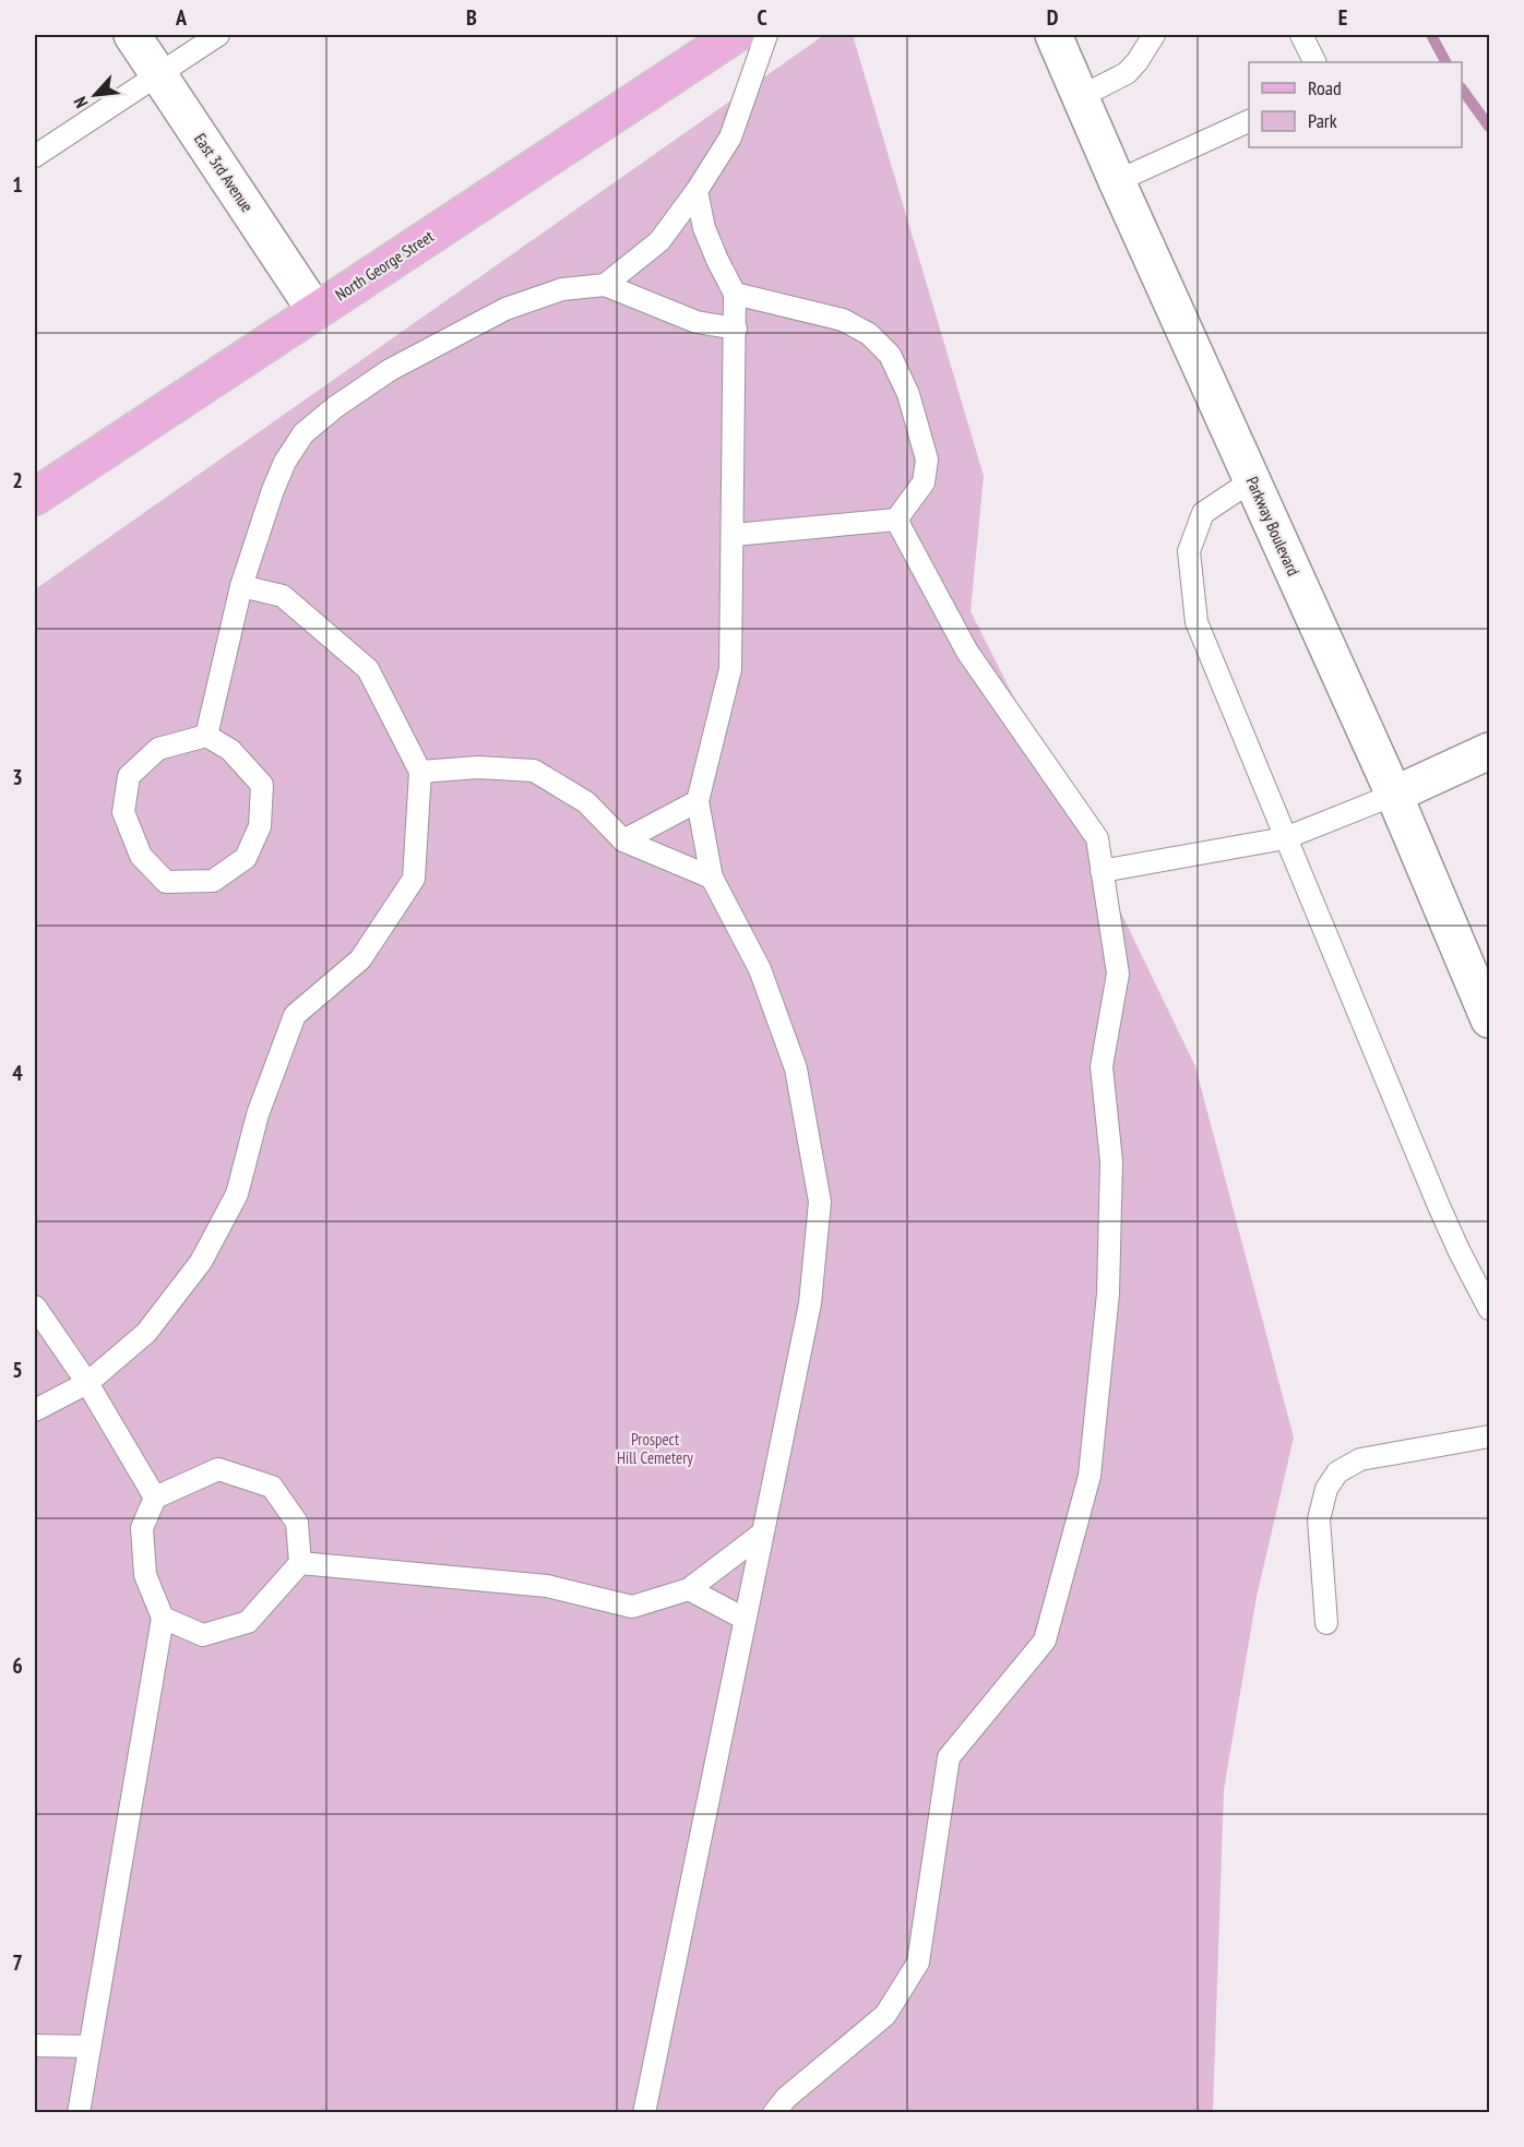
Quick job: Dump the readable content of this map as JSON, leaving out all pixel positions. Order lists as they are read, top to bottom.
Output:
{
  "streets": {
    "main road": ["North George Street"],
    "street": ["East 3rd Avenue", "Parkway Boulevard"]
  },
  "crossings": [
    ["East 3rd Avenue", "North George Street"]
  ],
  "parks": ["Prospect Hill Cemetery"],
  "legend": ["Road", "Park"],
  "north": "bottom left",
  "grid": {
    "columns": [
      "A",
      "B",
      "C",
      "D",
      "E"
    ],
    "rows": [
      "1",
      "2",
      "3",
      "4",
      "5",
      "6",
      "7"
    ]
  }
}
